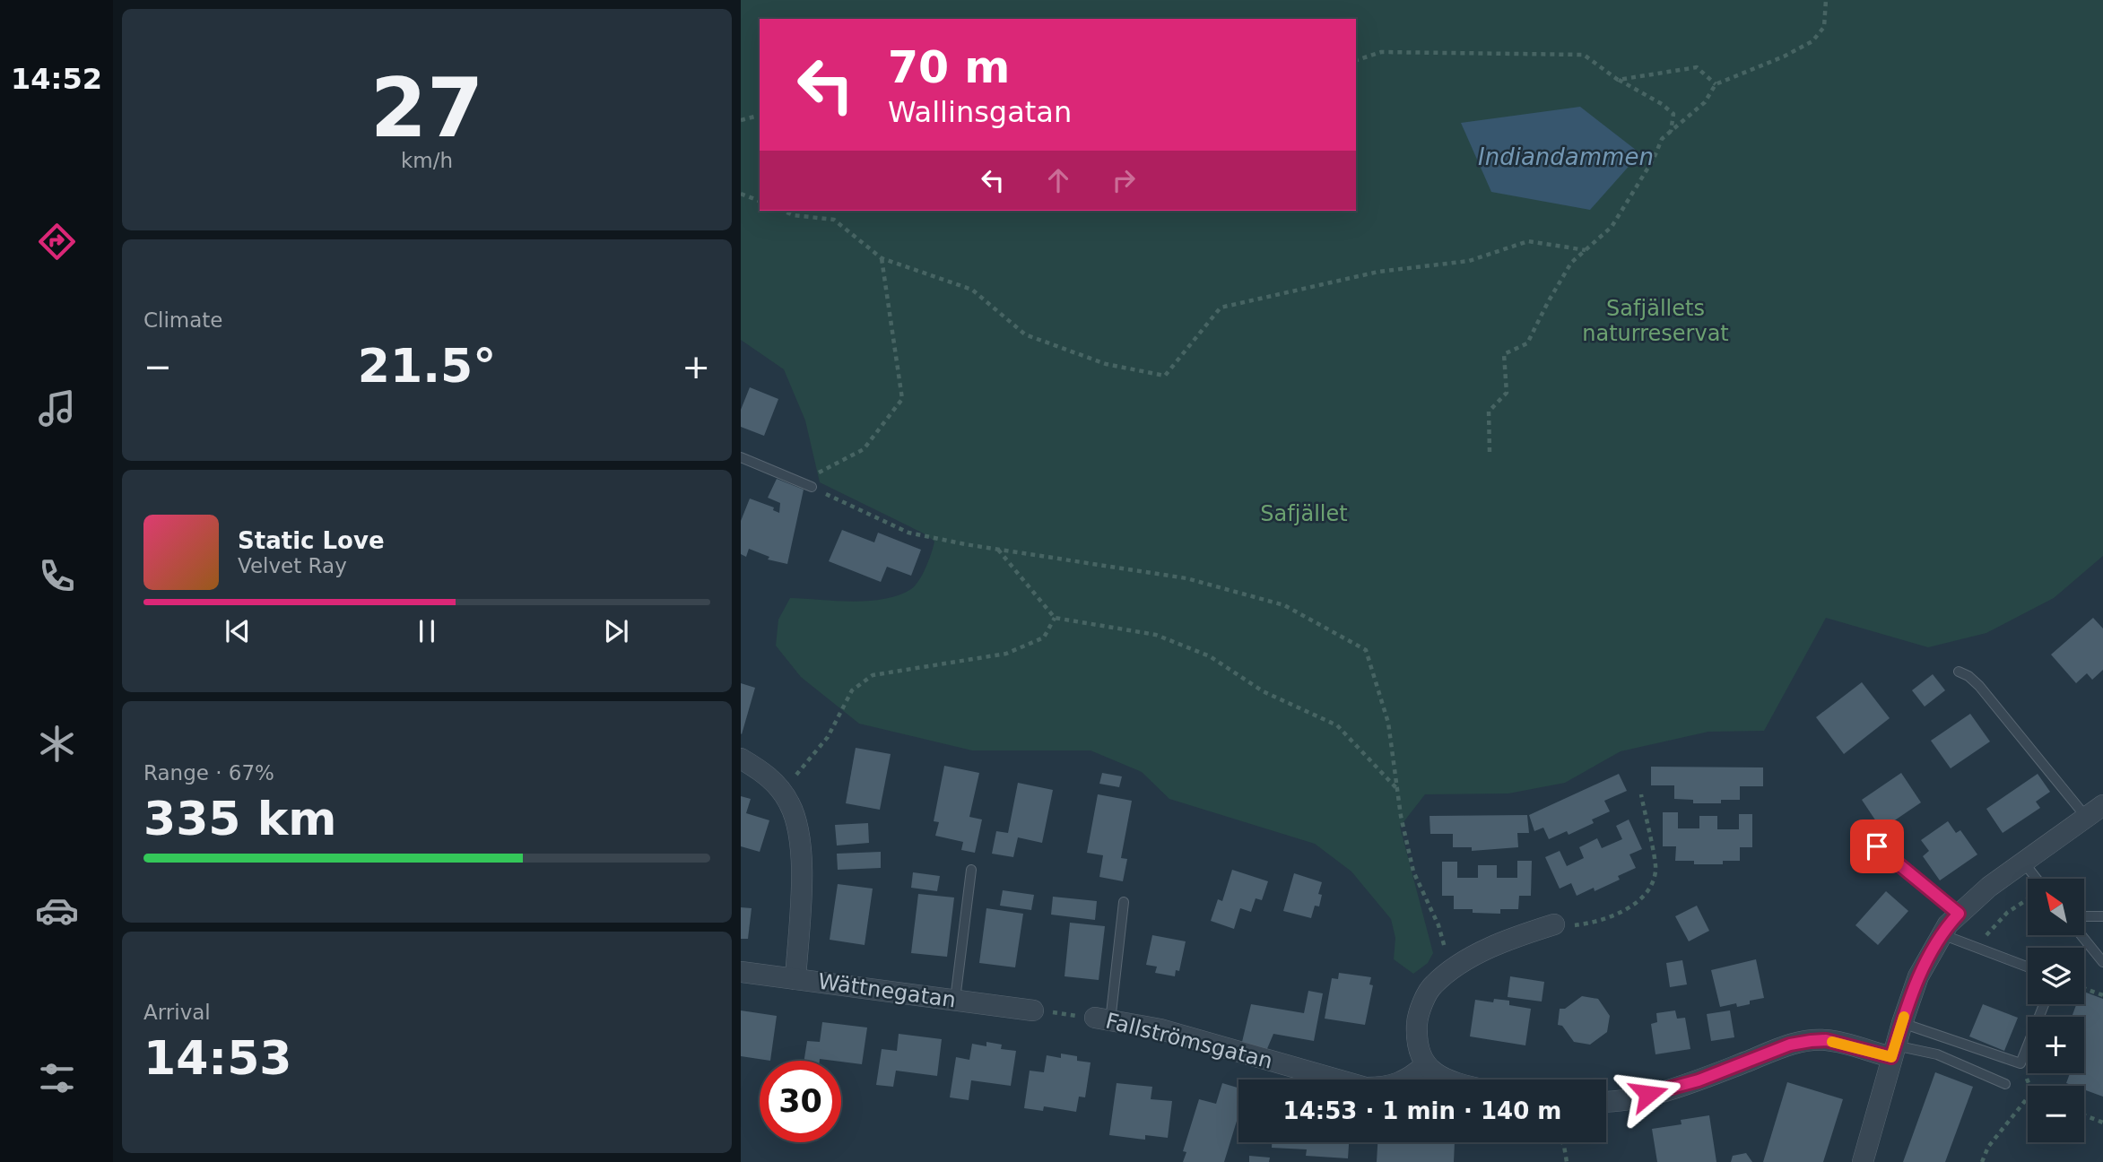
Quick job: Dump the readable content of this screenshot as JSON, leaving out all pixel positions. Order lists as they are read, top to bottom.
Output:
{
  "streets": {
    "street": ["Wättnegatan", "Fallströmsgatan"]
  },
  "water": ["Indiandammen"],
  "parks": ["Safjällets naturreservat", "Safjället"],
  "north": "top left",
  "page": {
    "tabs": "14:52",
    "tile": [
      ["27", "km/h"],
      "Climate",
      ["Range · 67%", "335 km"],
      ["Arrival", "14:53"]
    ],
    "turn": ["70 m", "Wallinsgatan"],
    "heat": ["−", "21.5°", "+"],
    "song": ["Static Love", "Velvet Ray"],
    "map_buttons": ["+", "−"],
    "limit": "30",
    "trip": "14:53 · 1 min · 140 m"
  }
}
